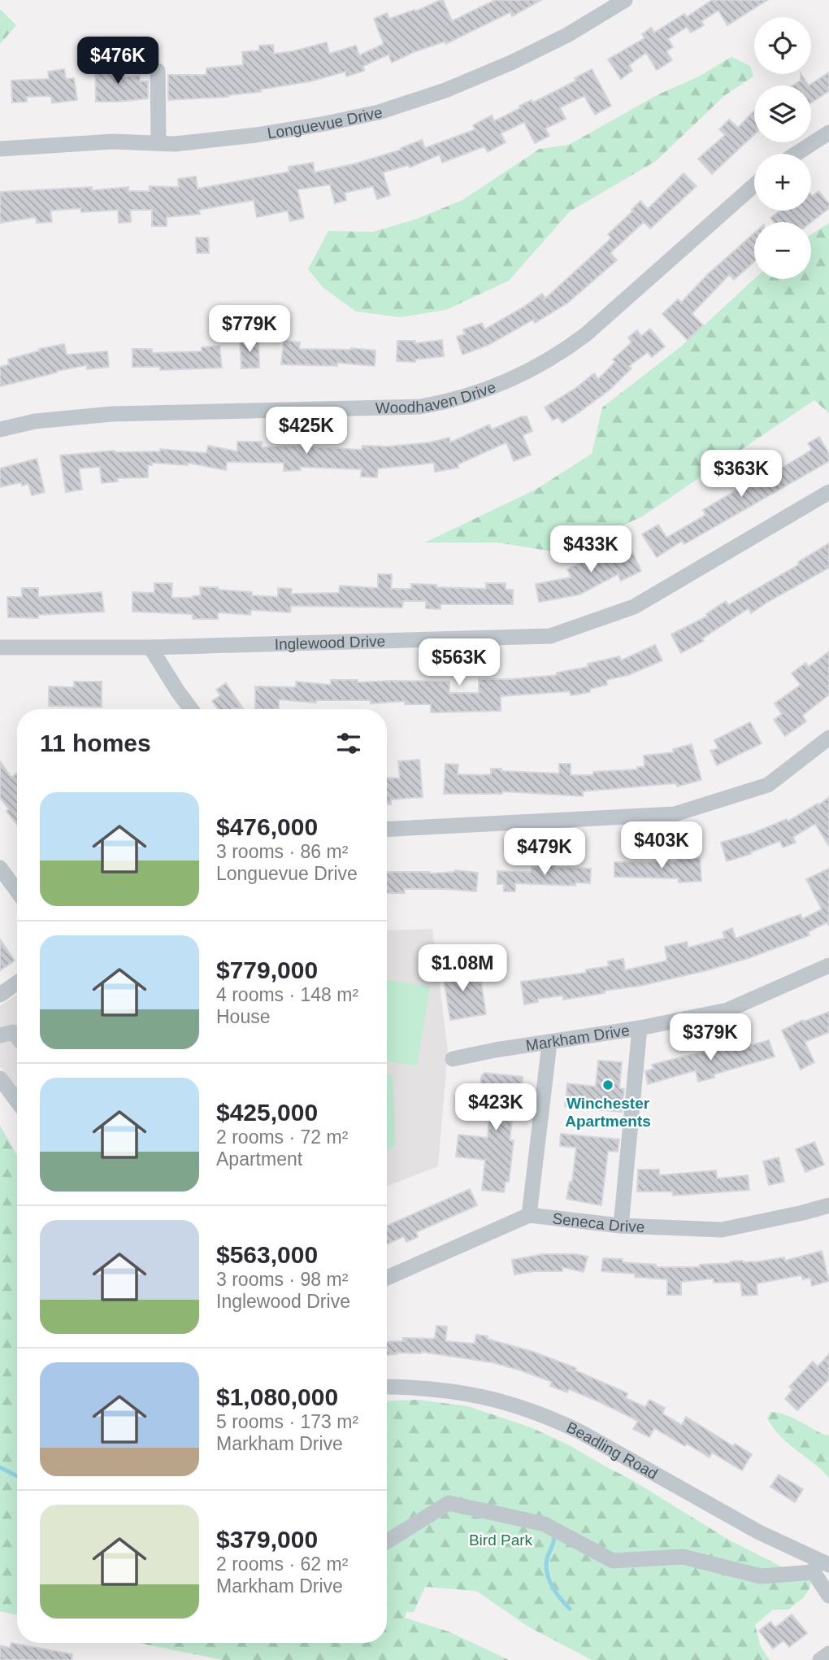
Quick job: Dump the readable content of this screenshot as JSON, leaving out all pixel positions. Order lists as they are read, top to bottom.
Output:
{
  "streets": {
    "street": [
      "Longuevue Drive",
      "Woodhaven Drive",
      "Inglewood Drive",
      "Markham Drive",
      "Seneca Drive",
      "Beadling Road"
    ]
  },
  "parks": ["Bird Park"],
  "places": ["Winchester Apartments"],
  "page": {
    "map_buttons": ["+", "−"],
    "price": [
      "$476K",
      "$779K",
      "$425K",
      "$363K",
      "$433K",
      "$563K",
      "$403K",
      "$479K",
      "$1.08M",
      "$379K",
      "$423K"
    ],
    "heading": "11 homes",
    "list": [
      {
        "name": "$476,000",
        "note": "3 rooms · 86 m² · Longuevue Drive"
      },
      {
        "name": "$779,000",
        "note": "4 rooms · 148 m² · House"
      },
      {
        "name": "$425,000",
        "note": "2 rooms · 72 m² · Apartment"
      },
      {
        "name": "$563,000",
        "note": "3 rooms · 98 m² · Inglewood Drive"
      },
      {
        "name": "$1,080,000",
        "note": "5 rooms · 173 m² · Markham Drive"
      },
      {
        "name": "$379,000",
        "note": "2 rooms · 62 m² · Markham Drive"
      }
    ]
  }
}
